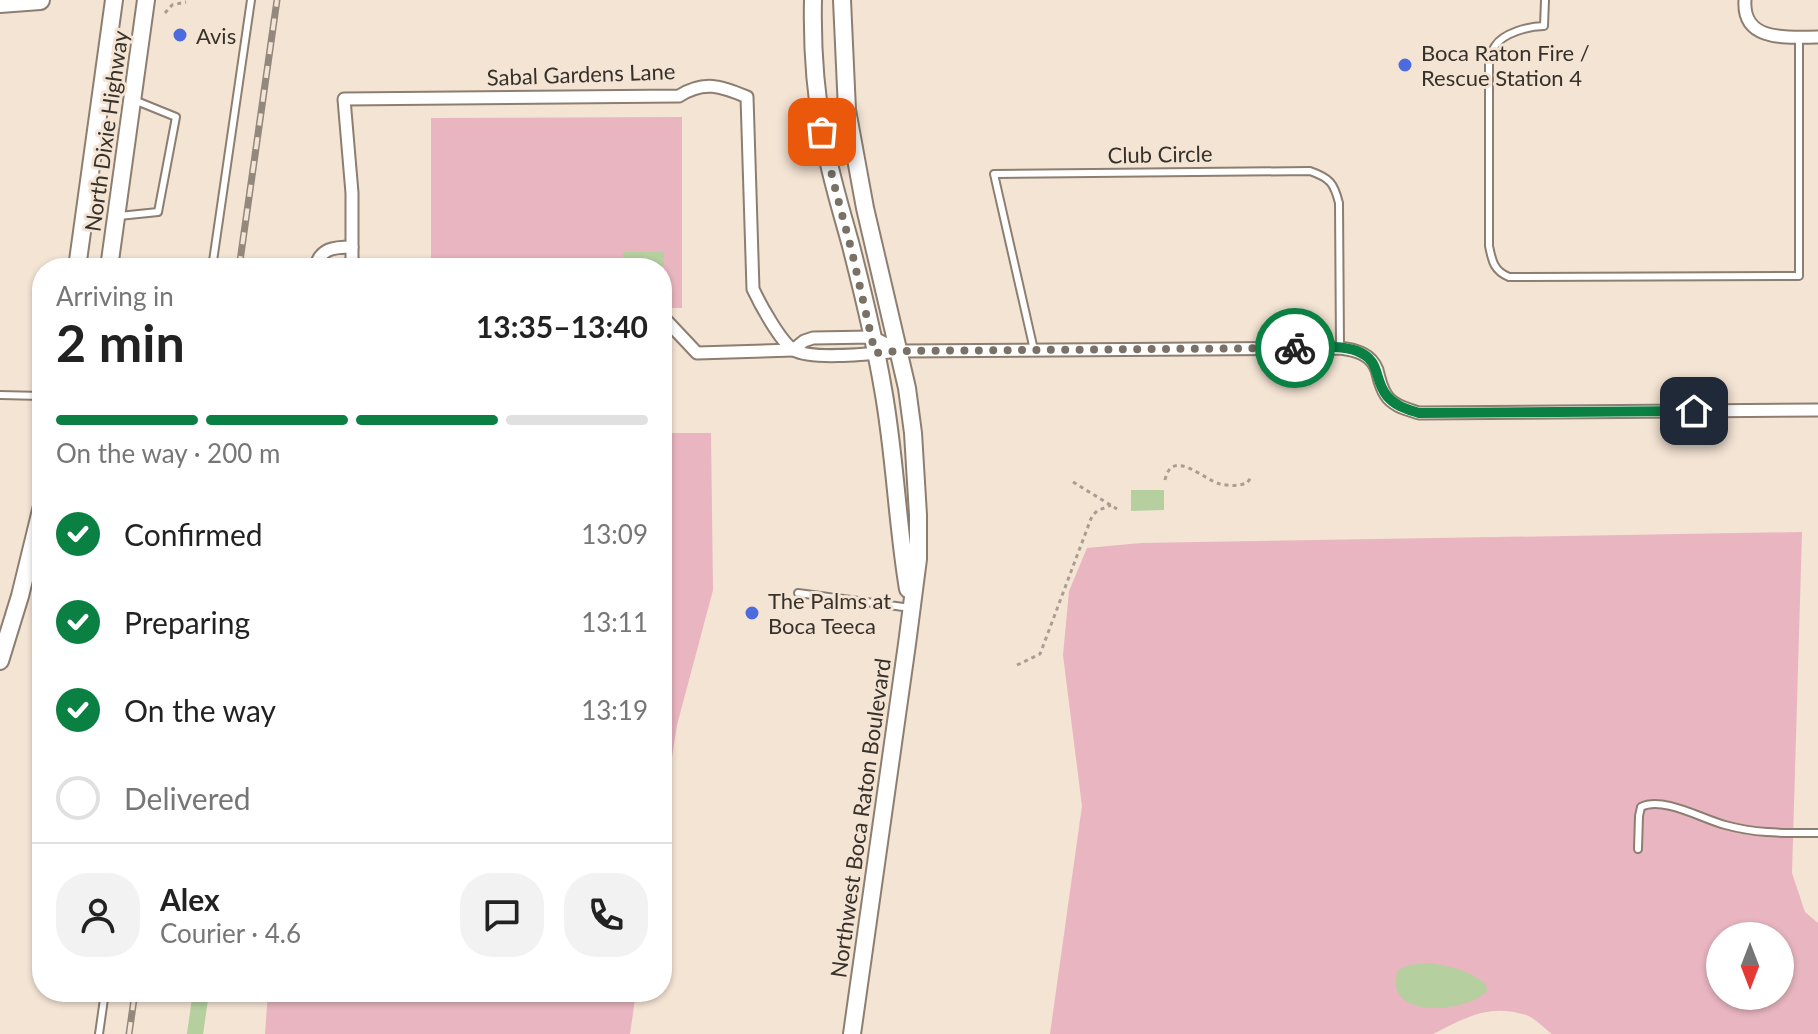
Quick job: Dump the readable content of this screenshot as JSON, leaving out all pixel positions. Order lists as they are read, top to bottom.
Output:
{
  "streets": {
    "street": ["Sabal Gardens Lane", "North Dixie Highway", "Northwest Boca Raton Boulevard"],
    "lane": ["Club Circle"]
  },
  "places": ["Avis", "Boca Raton Fire / Rescue Station 4", "The Palms at Boca Teeca"],
  "north": "bottom",
  "page": {
    "heading": ["2 min", "Arriving in", "13:35–13:40"],
    "panel": ["Alex", "Courier · 4.6"],
    "bar": "On the way · 200 m",
    "list": [
      ["Confirmed", "13:09"],
      ["Preparing", "13:11"],
      ["On the way", "13:19"],
      "Delivered"
    ]
  }
}
